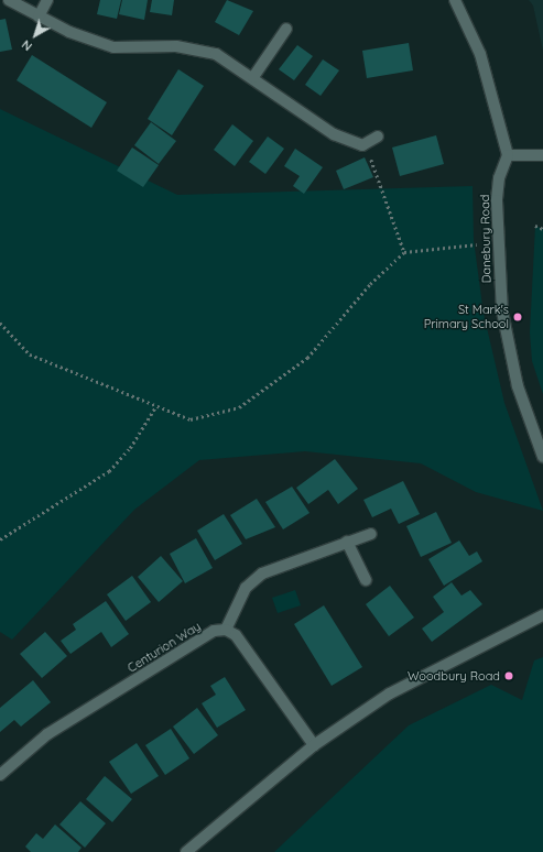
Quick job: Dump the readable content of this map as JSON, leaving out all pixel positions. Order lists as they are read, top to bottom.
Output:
{
  "streets": {
    "street": ["Danebury Road", "Centurion Way"]
  },
  "places": ["St Mark's Primary School", "Woodbury Road"],
  "north": "bottom left"
}
